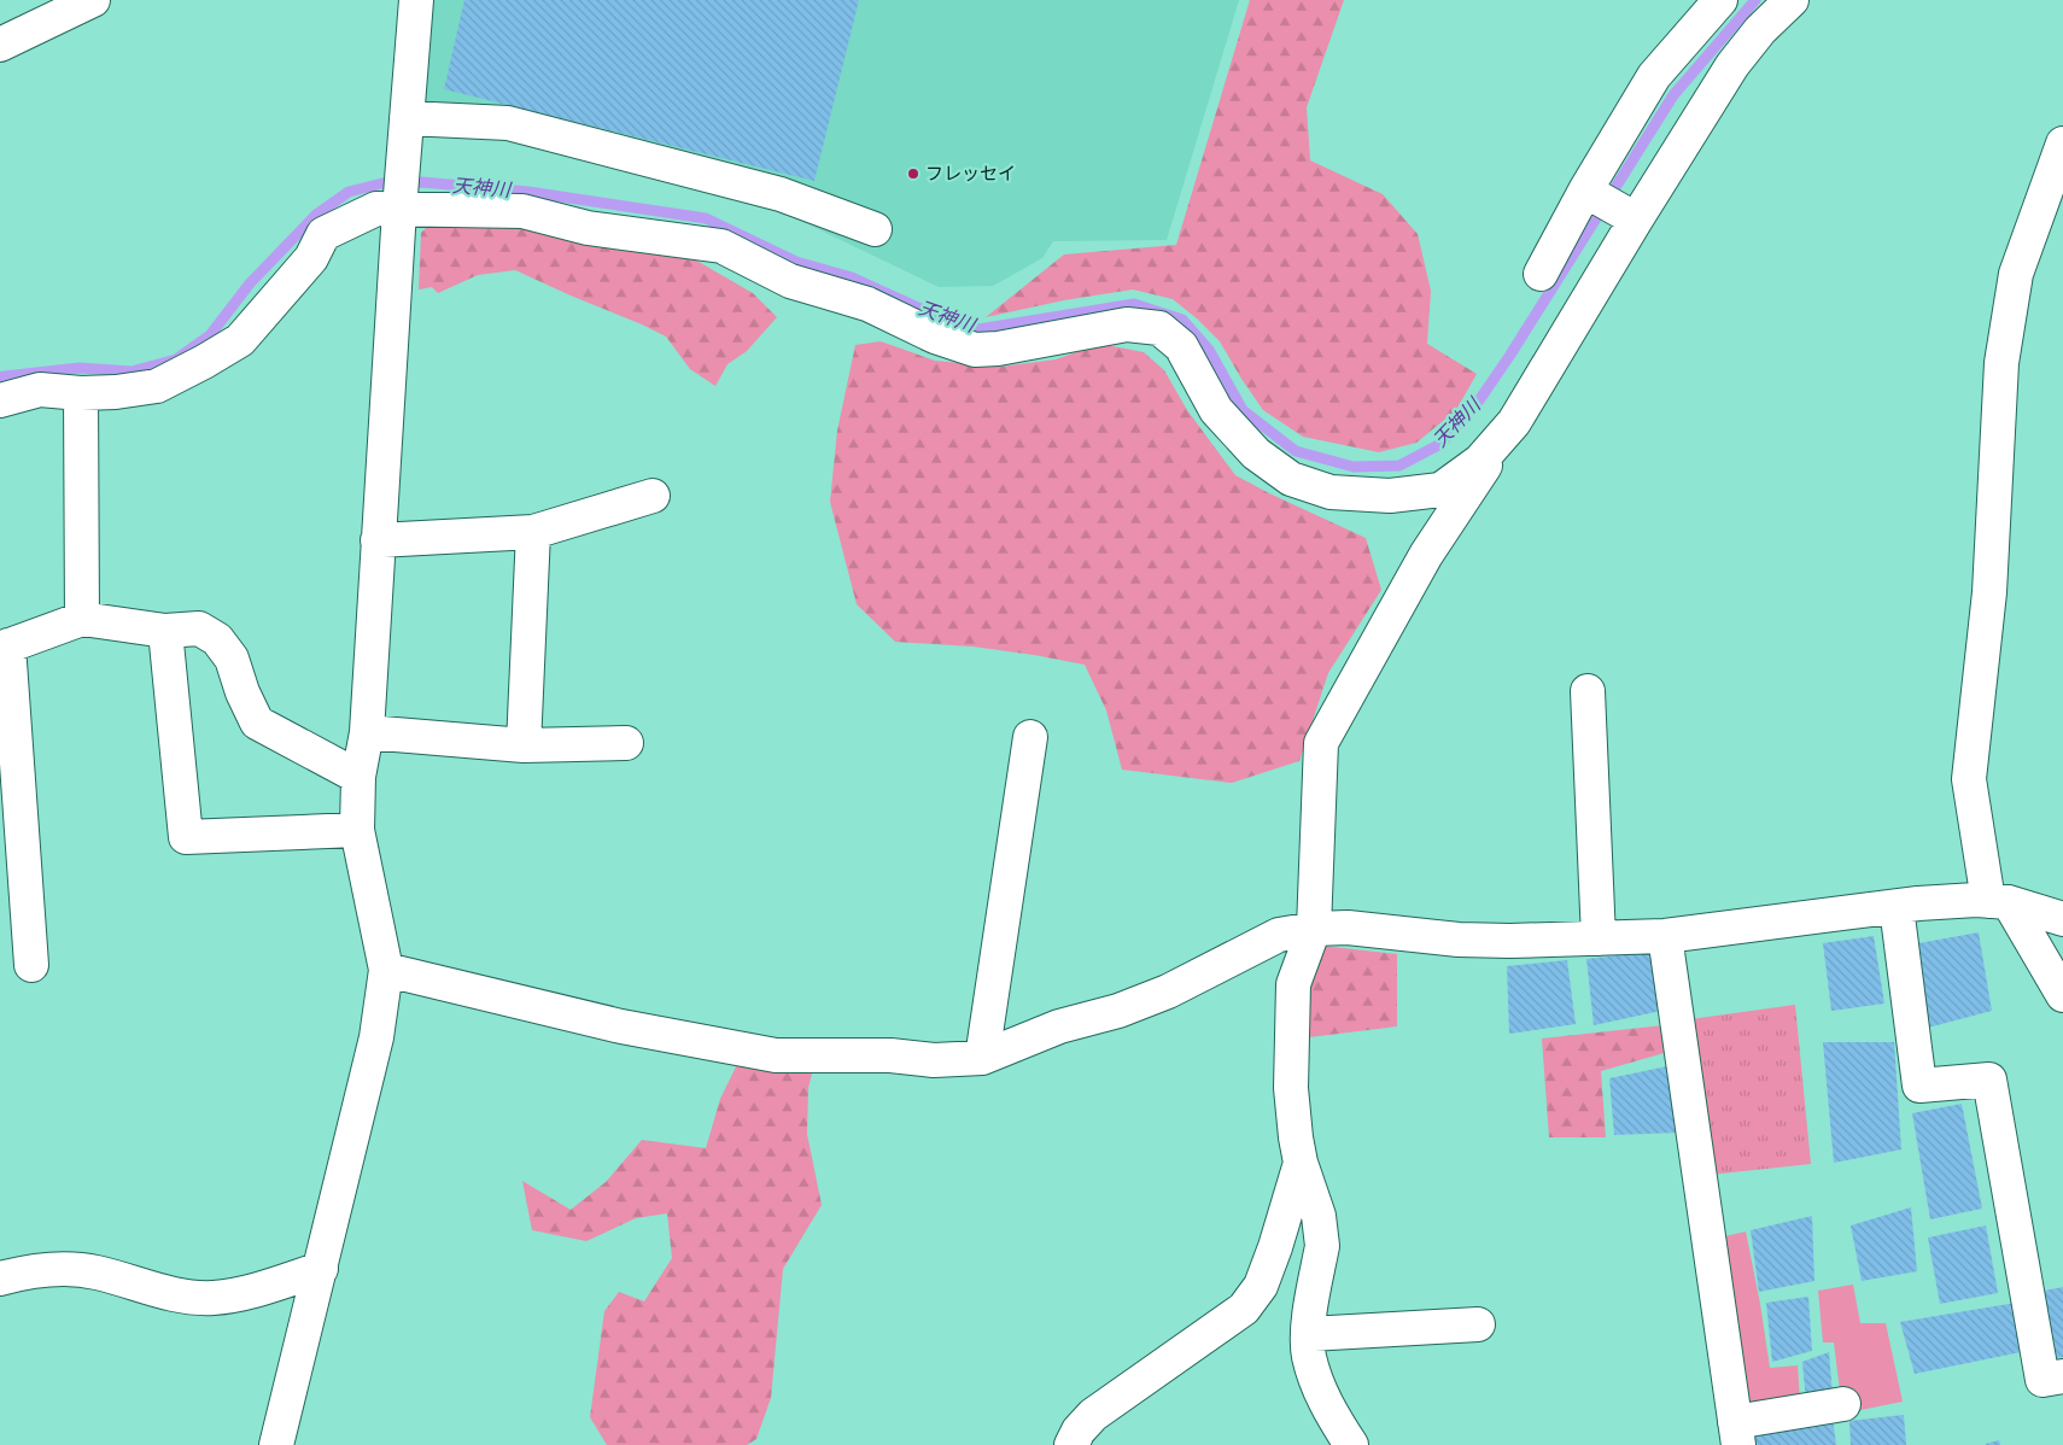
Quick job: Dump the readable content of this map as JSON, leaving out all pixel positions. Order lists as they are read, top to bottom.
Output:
{
  "water": ["天神川"],
  "places": ["フレッセイ"]
}
